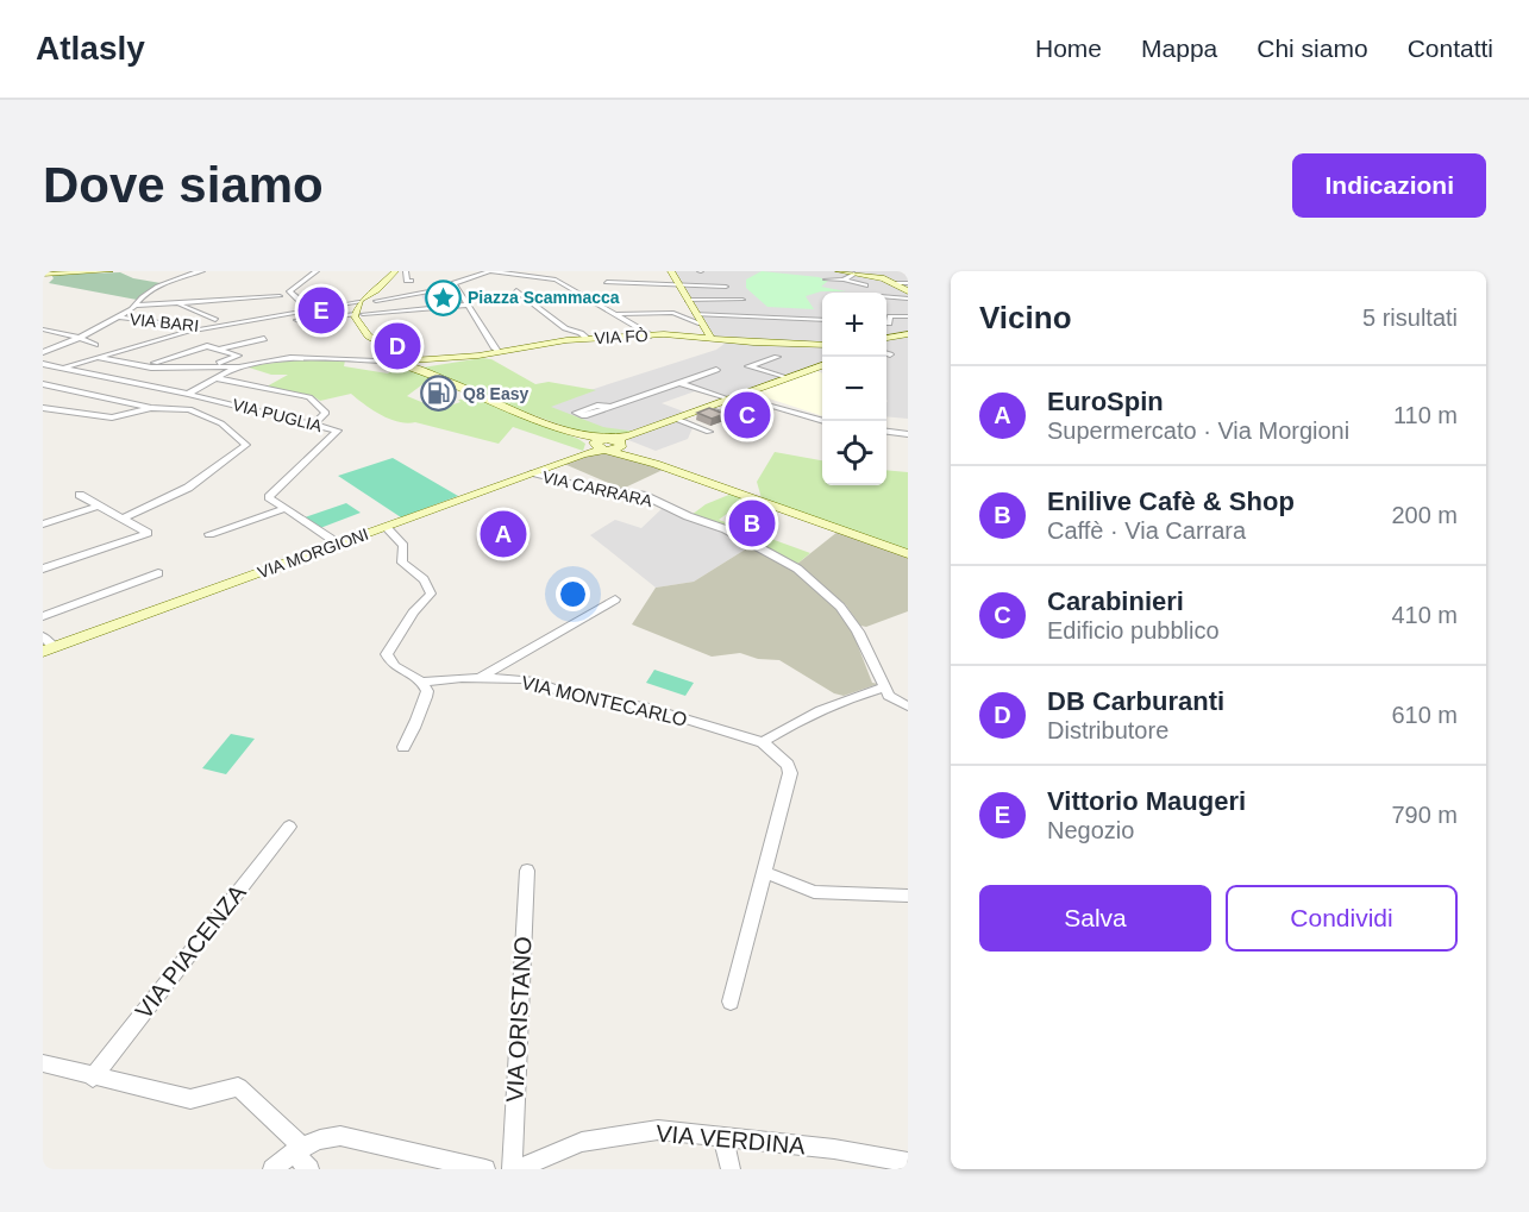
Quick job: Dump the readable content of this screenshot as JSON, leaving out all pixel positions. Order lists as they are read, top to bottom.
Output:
{
  "streets": {
    "main road": ["VIA FÒ", "VIA MORGIONI"],
    "street": [
      "VIA BARI",
      "VIA PUGLIA",
      "VIA CARRARA",
      "VIA MONTECARLO",
      "VIA PIACENZA",
      "VIA ORISTANO",
      "VIA VERDINA"
    ]
  },
  "crossings": [
    ["VIA FÒ", "VIA PUGLIA"],
    ["VIA CARRARA", "VIA MORGIONI"],
    ["VIA ORISTANO", "VIA VERDINA"]
  ],
  "places": {
    "place": ["Piazza Scammacca"],
    "fuel station": ["Q8 Easy"]
  },
  "page": {
    "header": "Atlasly",
    "nav": [
      "Home",
      "Mappa",
      "Chi siamo",
      "Contatti"
    ],
    "buttons": [
      "Indicazioni",
      ["Salva", "Condividi"]
    ],
    "title": "Dove siamo",
    "heading": ["Vicino", "5 risultati"],
    "pins": [
      "E",
      "D",
      "C",
      "B",
      "A"
    ],
    "map_buttons": ["+", "−"],
    "list": [
      {
        "mark": "A",
        "name": "EuroSpin",
        "note": "Supermercato · Via Morgioni",
        "value": "110 m"
      },
      {
        "mark": "B",
        "name": "Enilive Cafè & Shop",
        "note": "Caffè · Via Carrara",
        "value": "200 m"
      },
      {
        "mark": "C",
        "name": "Carabinieri",
        "note": "Edificio pubblico",
        "value": "410 m"
      },
      {
        "mark": "D",
        "name": "DB Carburanti",
        "note": "Distributore",
        "value": "610 m"
      },
      {
        "mark": "E",
        "name": "Vittorio Maugeri",
        "note": "Negozio",
        "value": "790 m"
      }
    ]
  }
}
